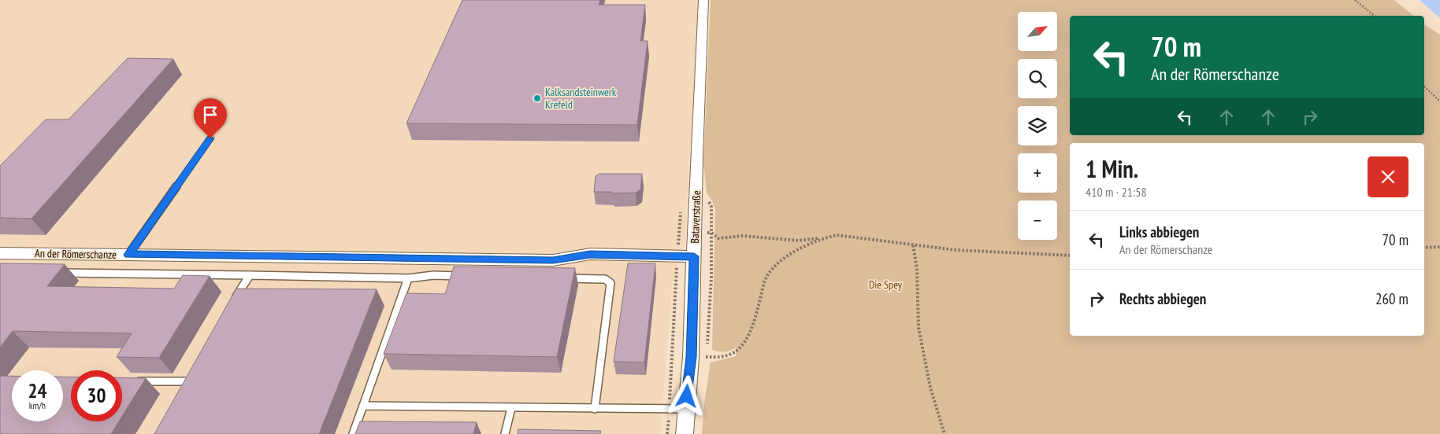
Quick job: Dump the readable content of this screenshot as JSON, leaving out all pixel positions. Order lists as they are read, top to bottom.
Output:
{
  "streets": {
    "street": ["Bataverstraße", "An der Römerschanze"]
  },
  "crossings": [
    ["Bataverstraße", "An der Römerschanze"]
  ],
  "parks": ["Die Spey"],
  "places": ["Kalksandsteinwerk Krefeld"],
  "north": "top right",
  "page": {
    "map_buttons": ["+", "−"],
    "turn": ["70 m", "An der Römerschanze"],
    "heading": ["1 Min.", "410 m · 21:58"],
    "list": [
      {
        "name": "Links abbiegen",
        "note": "An der Römerschanze",
        "value": "70 m"
      },
      {
        "name": "Rechts abbiegen",
        "value": "260 m"
      }
    ],
    "speed": "24 km/h",
    "limit": "30"
  }
}
